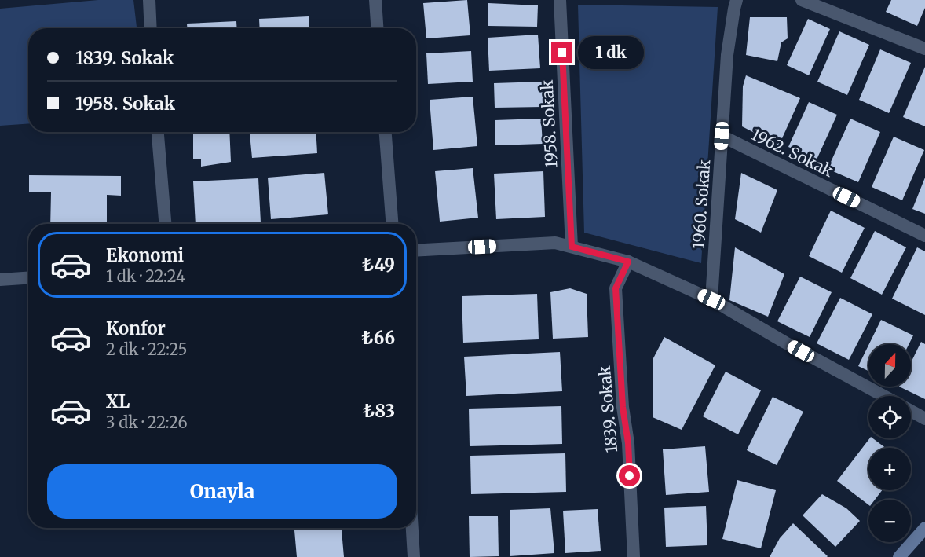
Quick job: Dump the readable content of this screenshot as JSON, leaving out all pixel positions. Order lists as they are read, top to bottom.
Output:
{
  "streets": {
    "street": [
      "1958. Sokak",
      "1962. Sokak",
      "1960. Sokak",
      "1839. Sokak"
    ]
  },
  "crossings": [
    ["1962. Sokak", "1960. Sokak"]
  ],
  "north": "top",
  "page": {
    "banner": ["1839. Sokak", "1958. Sokak"],
    "bubble": "1 dk",
    "list": [
      {
        "name": "Ekonomi",
        "note": "1 dk · 22:24",
        "value": "₺49"
      },
      {
        "name": "Konfor",
        "note": "2 dk · 22:25",
        "value": "₺66"
      },
      {
        "name": "XL",
        "note": "3 dk · 22:26",
        "value": "₺83"
      }
    ],
    "map_buttons": ["+", "−"],
    "buttons": "Onayla"
  }
}
